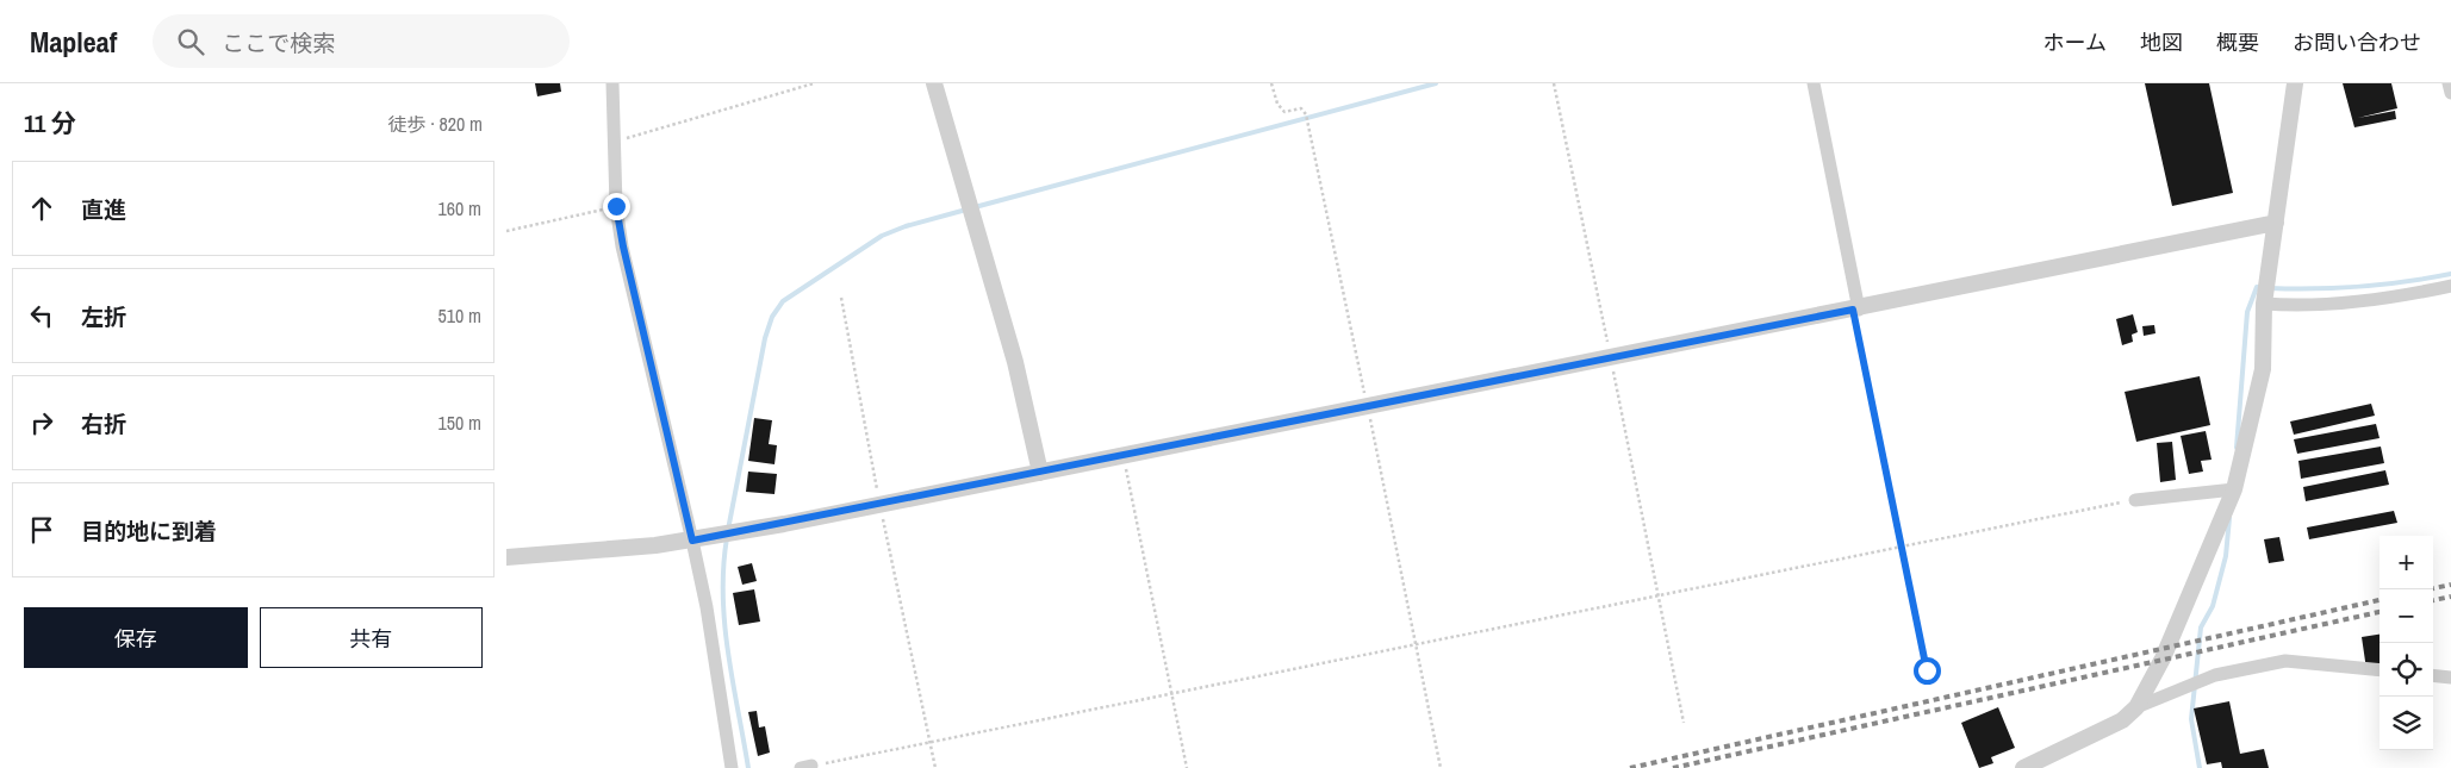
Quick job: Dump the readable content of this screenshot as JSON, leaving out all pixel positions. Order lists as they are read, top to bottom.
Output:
{
  "page": {
    "header": "Mapleaf",
    "search": "ここで検索",
    "nav": [
      "ホーム",
      "地図",
      "概要",
      "お問い合わせ"
    ],
    "heading": ["11 分", "徒歩 · 820 m"],
    "list": [
      ["直進", "160 m"],
      ["左折", "510 m"],
      ["右折", "150 m"],
      "目的地に到着"
    ],
    "map_buttons": ["+", "−"],
    "buttons": ["保存", "共有"]
  }
}
